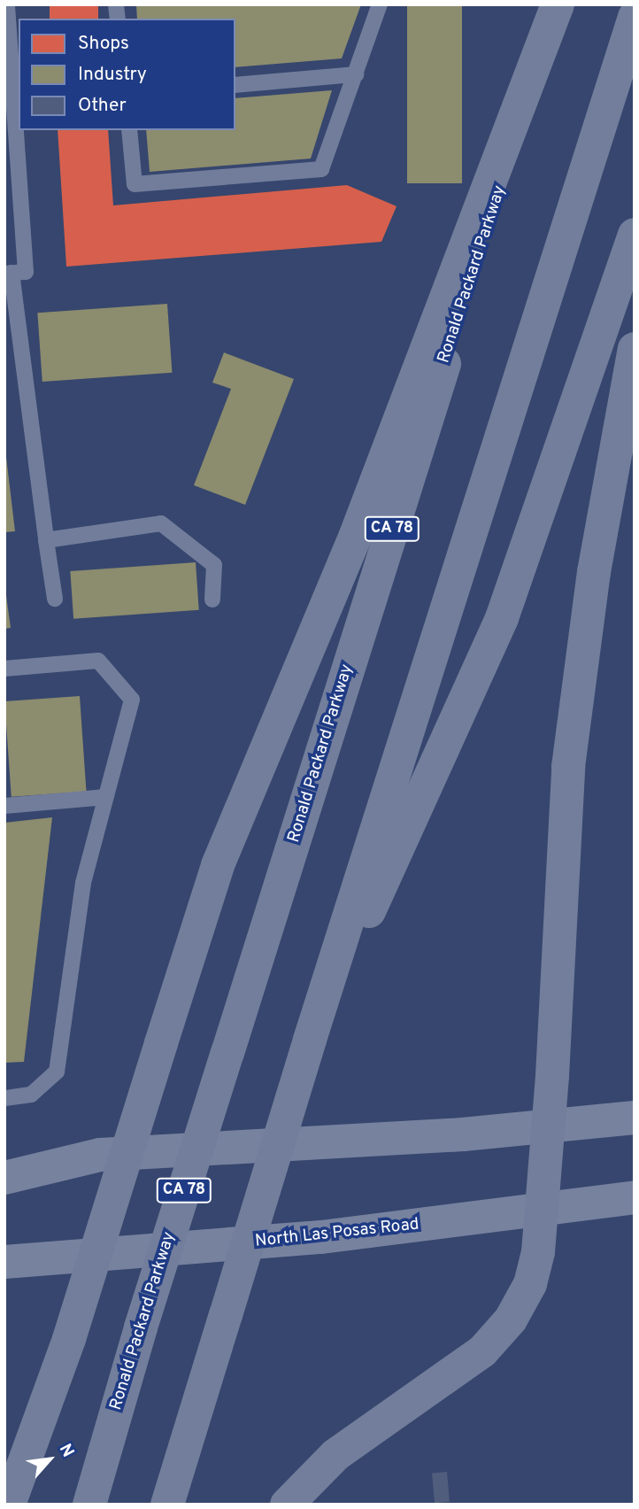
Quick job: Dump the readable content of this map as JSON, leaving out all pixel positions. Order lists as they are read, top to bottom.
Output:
{
  "streets": {
    "highway": ["Ronald Packard Parkway", "CA 78"],
    "main road": ["North Las Posas Road"]
  },
  "legend": ["Shops", "Industry", "Other"],
  "north": "top right"
}
